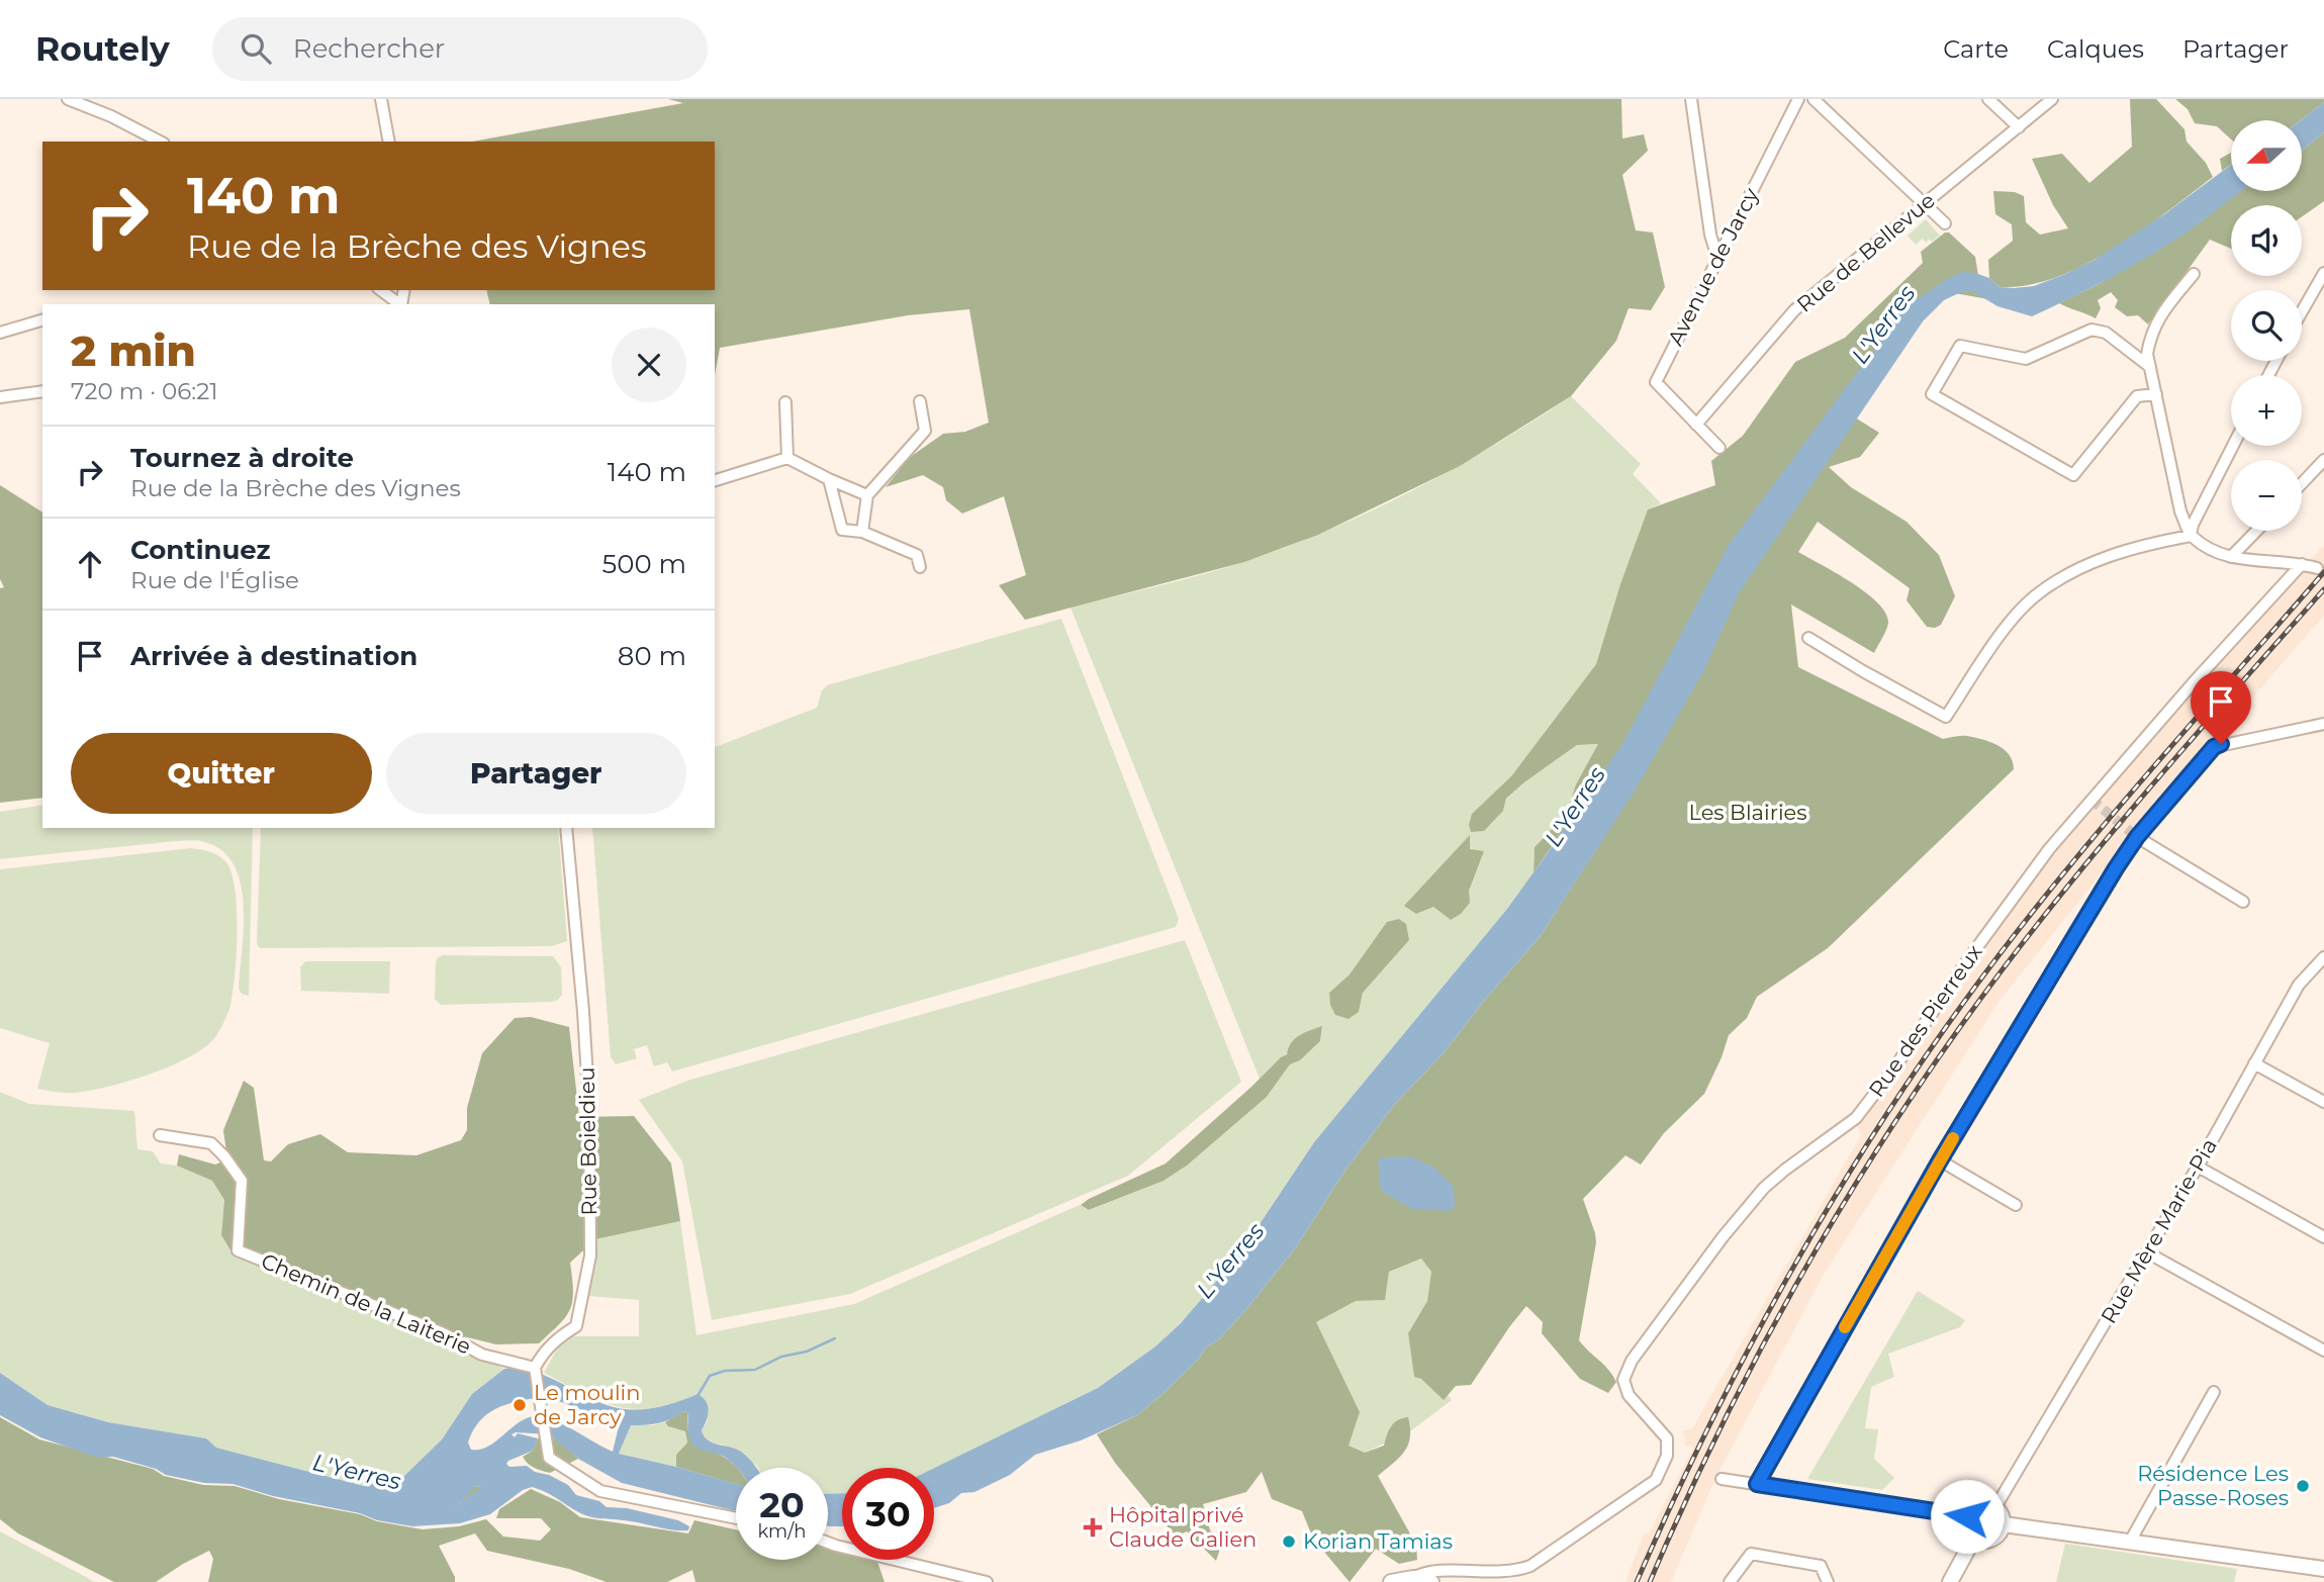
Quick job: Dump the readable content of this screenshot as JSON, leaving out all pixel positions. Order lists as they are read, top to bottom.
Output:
{
  "streets": {
    "street": [
      "Rue de Bellevue",
      "Avenue de Jarcy",
      "Rue des Pierreux",
      "Rue Boieldieu",
      "Rue Mère Marie-Pia",
      "Chemin de la Laiterie"
    ]
  },
  "crossings": [
    ["Rue de Bellevue", "Avenue de Jarcy"],
    ["Rue Boieldieu", "Chemin de la Laiterie"]
  ],
  "water": ["L'Yerres"],
  "parks": ["Les Blairies"],
  "places": {
    "other": ["Le moulin de Jarcy", "Résidence Les Passe-Roses", "Korian Tamias"],
    "health": ["Hôpital privé Claude Galien"]
  },
  "north": "left",
  "page": {
    "header": "Routely",
    "search": "Rechercher",
    "nav": ["Carte", "Calques", "Partager"],
    "map_buttons": ["+", "−"],
    "turn": ["140 m", "Rue de la Brèche des Vignes"],
    "heading": ["2 min", "720 m · 06:21"],
    "list": [
      {
        "name": "Tournez à droite",
        "note": "Rue de la Brèche des Vignes",
        "value": "140 m"
      },
      {
        "name": "Continuez",
        "note": "Rue de l'Église",
        "value": "500 m"
      },
      {
        "name": "Arrivée à destination",
        "value": "80 m"
      }
    ],
    "buttons": ["Quitter", "Partager"],
    "speed": "20 km/h",
    "limit": "30"
  }
}
